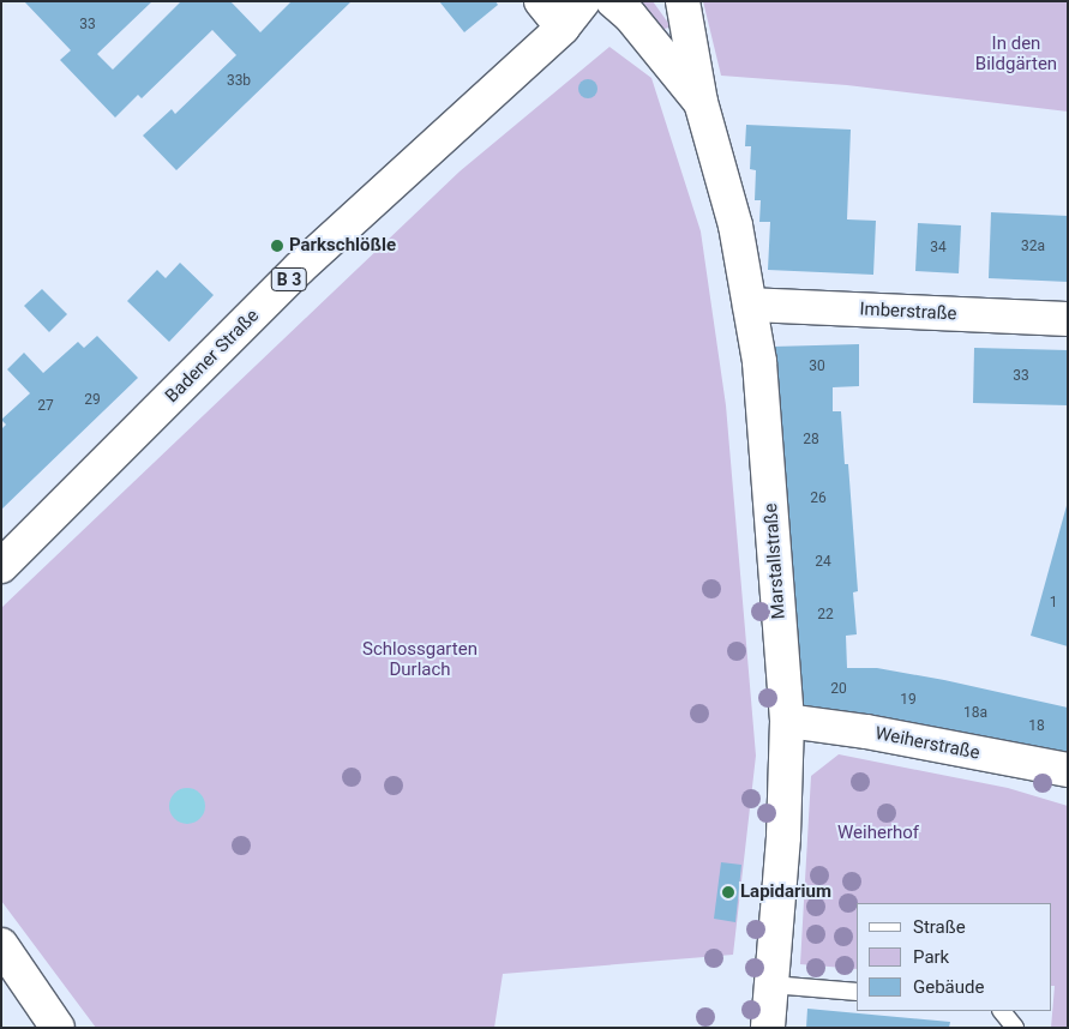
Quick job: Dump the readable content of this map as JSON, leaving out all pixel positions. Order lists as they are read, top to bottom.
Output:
{
  "streets": {
    "street": [
      "B 3",
      "Imberstraße",
      "Badener Straße",
      "Marstallstraße",
      "Weiherstraße"
    ]
  },
  "crossings": [
    ["Imberstraße", "Marstallstraße"],
    ["Marstallstraße", "Weiherstraße"]
  ],
  "parks": ["In den Bildgärten", "Schlossgarten Durlach", "Weiherhof"],
  "places": ["Parkschlößle", "Lapidarium"],
  "house_numbers": [
    "33",
    "33b",
    "32a",
    "34",
    "30",
    "33",
    "29",
    "27",
    "28",
    "26",
    "24",
    "1",
    "22",
    "20",
    "19",
    "18a",
    "18"
  ],
  "legend": ["Straße", "Park", "Gebäude"]
}
